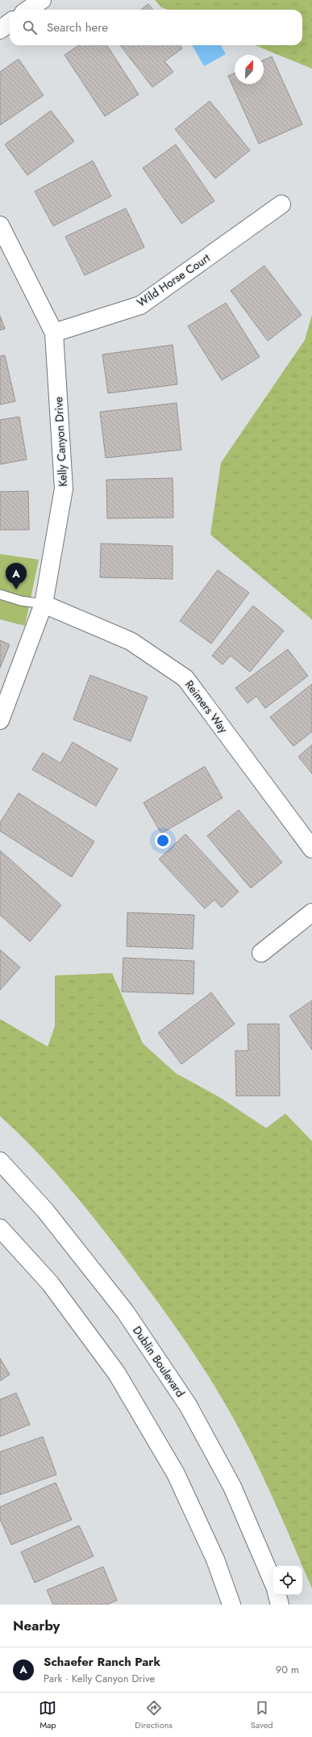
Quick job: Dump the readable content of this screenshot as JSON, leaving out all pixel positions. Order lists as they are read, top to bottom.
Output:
{
  "streets": {
    "street": [
      "Wild Horse Court",
      "Kelly Canyon Drive",
      "Reimers Way",
      "Dublin Boulevard"
    ]
  },
  "crossings": [
    ["Wild Horse Court", "Kelly Canyon Drive"],
    ["Kelly Canyon Drive", "Reimers Way"]
  ],
  "north": "top right",
  "page": {
    "search": "Search here",
    "pins": "A",
    "heading": "Nearby",
    "list": [
      {
        "mark": "A",
        "name": "Schaefer Ranch Park",
        "note": "Park · Kelly Canyon Drive",
        "value": "90 m"
      }
    ],
    "nav": ["Map", "Directions", "Saved"]
  }
}
